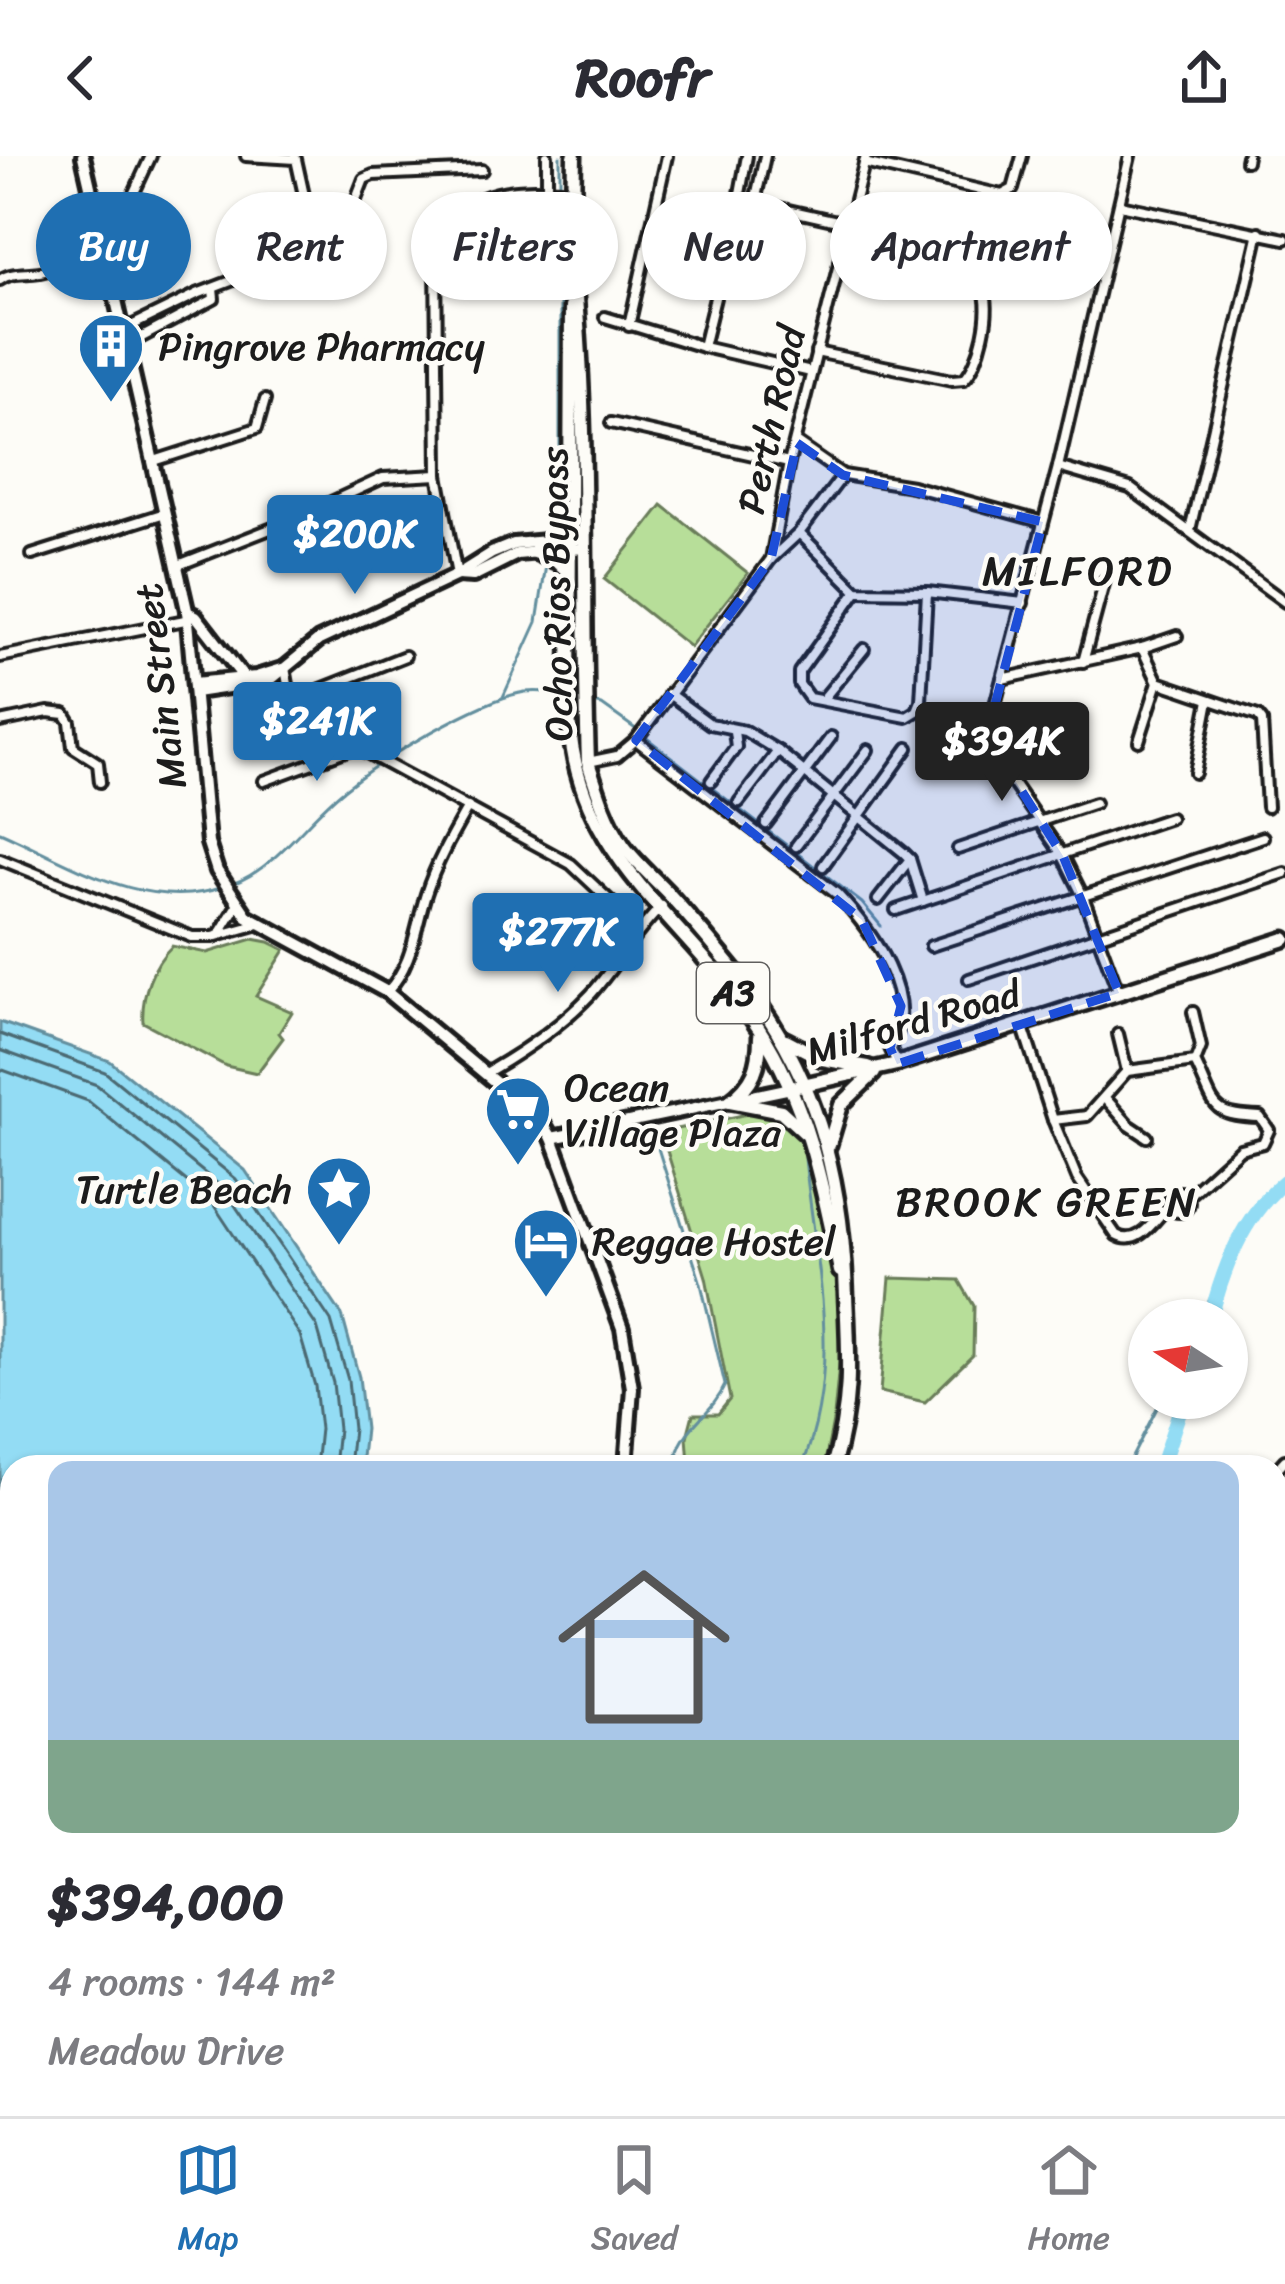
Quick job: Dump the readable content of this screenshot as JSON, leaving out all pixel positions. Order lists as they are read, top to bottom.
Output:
{
  "streets": {
    "main road": ["Ocho Rios Bypass", "A3", "Milford Road"],
    "street": ["Perth Road", "Main Street"]
  },
  "crossings": [
    ["Ocho Rios Bypass", "Milford Road"],
    ["Main Street", "Milford Road"]
  ],
  "districts": ["MILFORD", "BROOK GREEN"],
  "places": {
    "building": ["Pingrove Pharmacy"],
    "supermarket": ["Ocean Village Plaza"],
    "place": ["Turtle Beach"],
    "hotel": ["Reggae Hostel"]
  },
  "north": "left",
  "page": {
    "header": "Roofr",
    "chip": [
      "Buy",
      "Rent",
      "Filters",
      "New",
      "Apartment"
    ],
    "price": [
      "$200K",
      "$241K",
      "$394K",
      "$277K"
    ],
    "list": [
      {
        "name": "$394,000",
        "note": "4 rooms · 144 m² · Meadow Drive"
      }
    ],
    "tabs": ["Map", "Saved", "Home"]
  }
}
